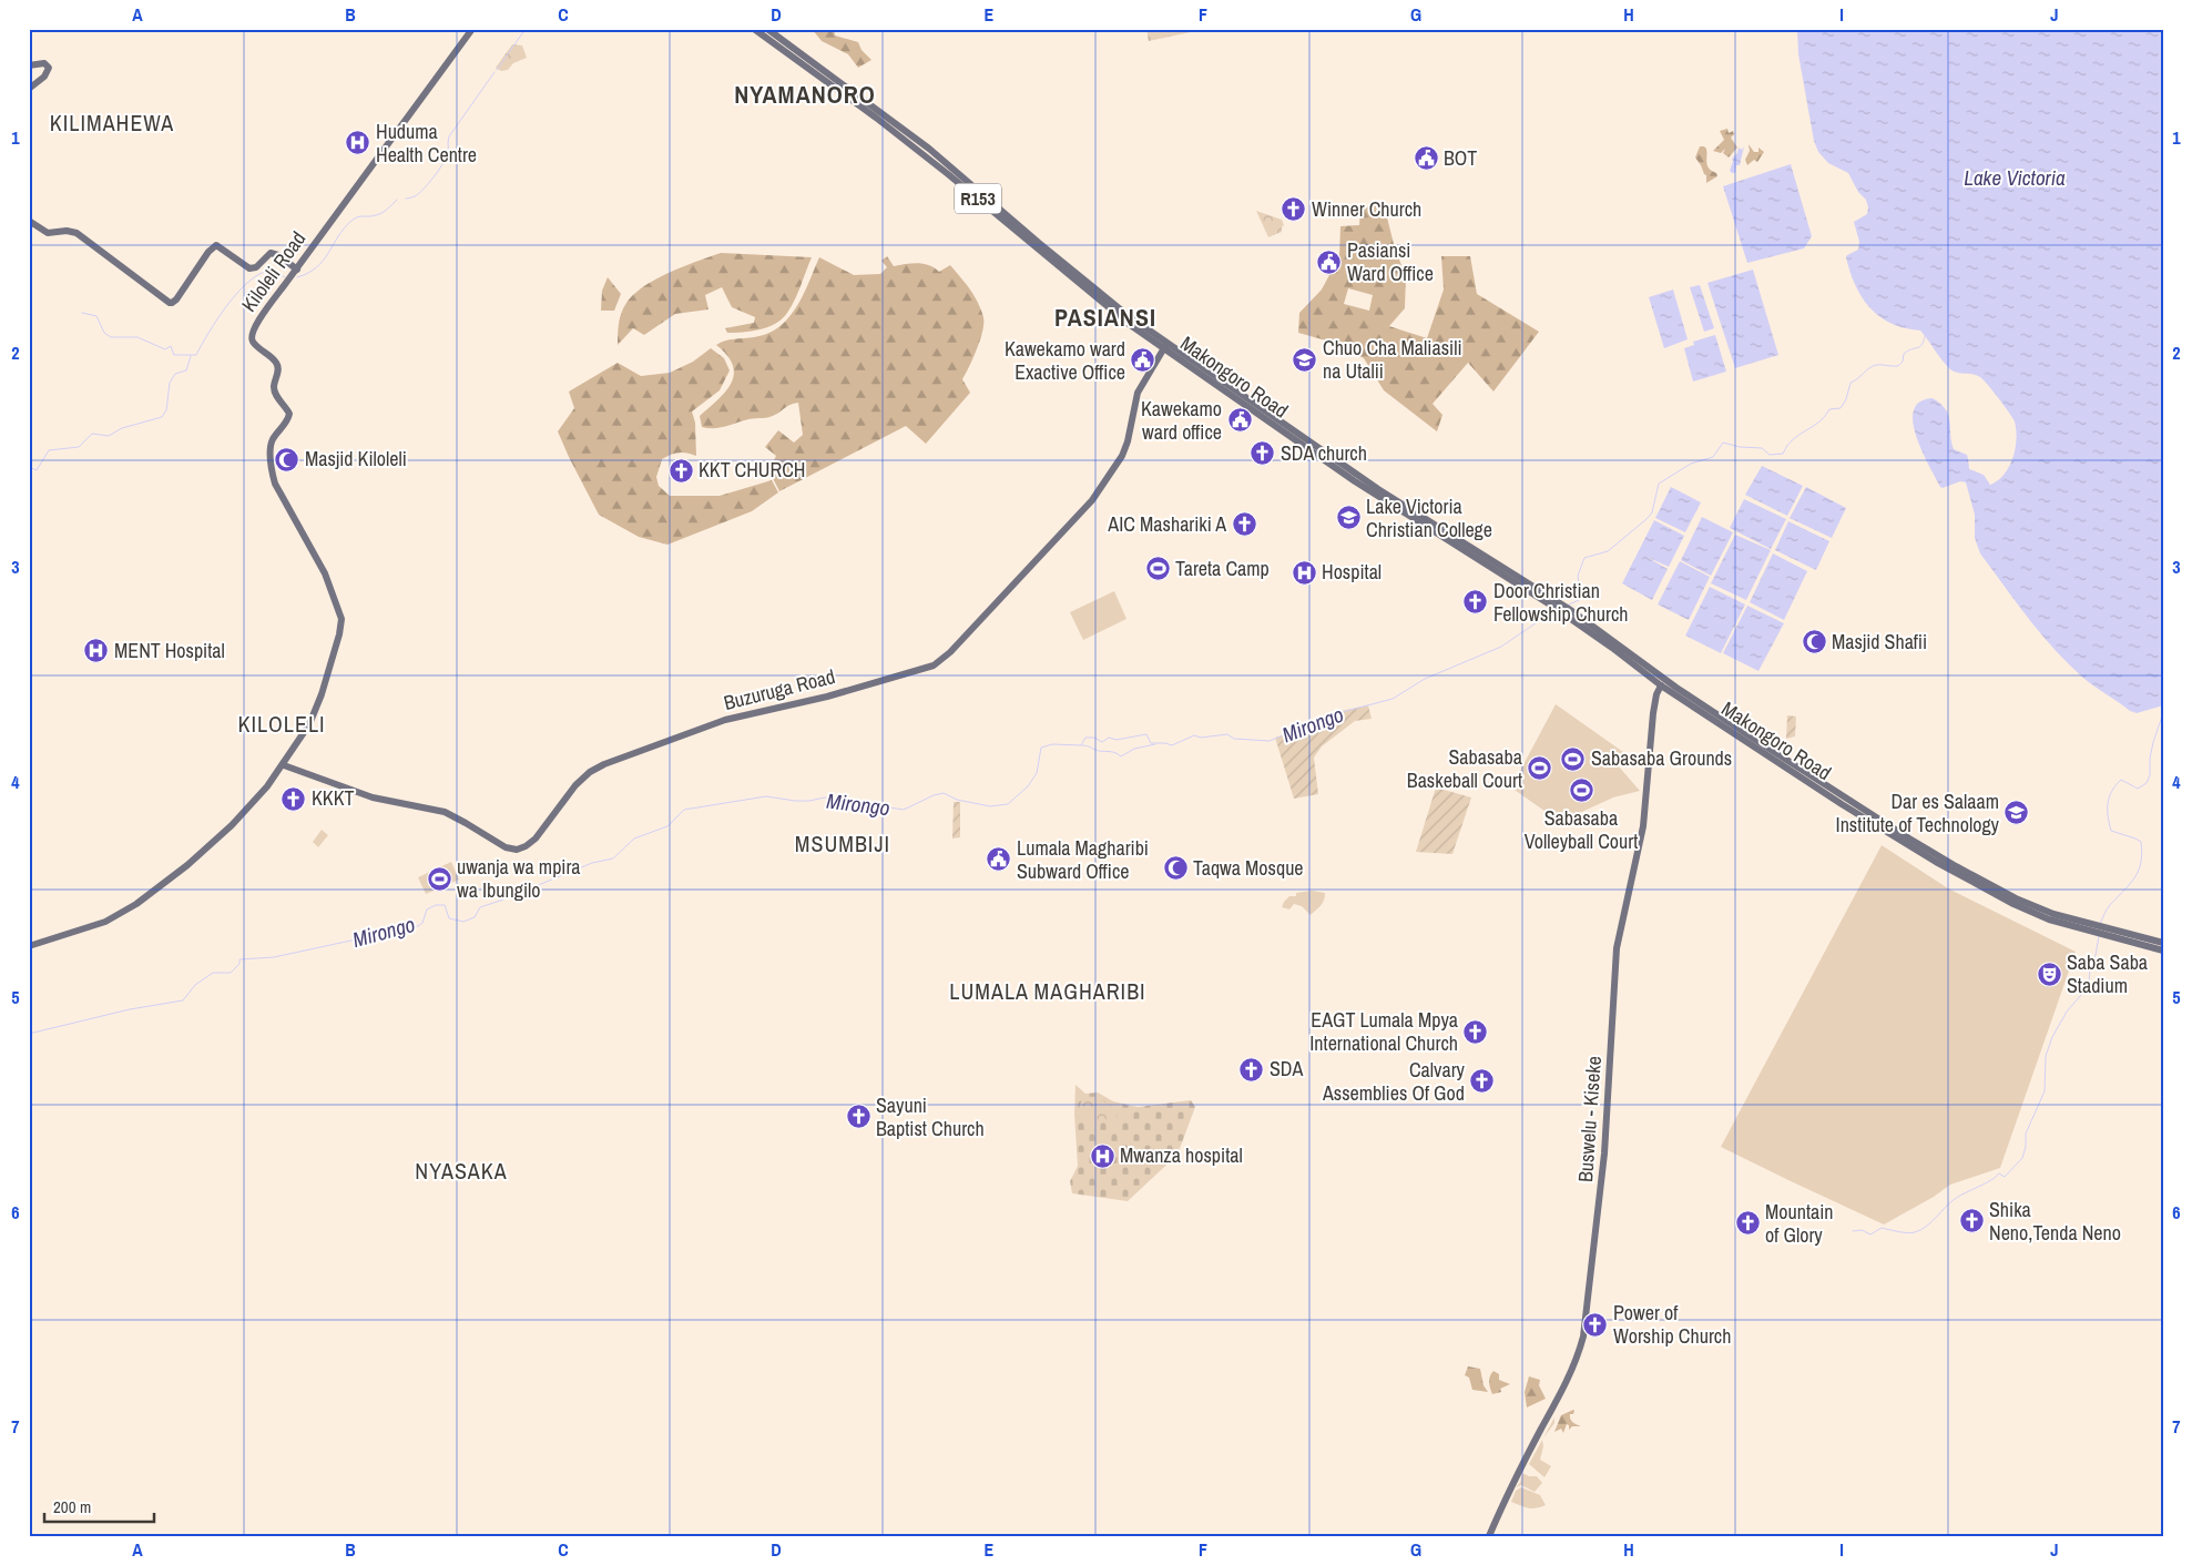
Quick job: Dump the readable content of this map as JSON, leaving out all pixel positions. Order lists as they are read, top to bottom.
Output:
{
  "streets": {
    "main road": [
      "R153",
      "Kiloleli Road",
      "Makongoro Road",
      "Buzuruga Road",
      "Buswelu - Kiseke"
    ]
  },
  "crossings": [
    ["Kiloleli Road", "Buzuruga Road"],
    ["Makongoro Road", "Buzuruga Road"],
    ["Makongoro Road", "Buswelu - Kiseke"]
  ],
  "districts": [
    "NYAMANORO",
    "KILIMAHEWA",
    "PASIANSI",
    "KILOLELI",
    "MSUMBIJI",
    "LUMALA MAGHARIBI",
    "NYASAKA"
  ],
  "water": ["Lake Victoria", "Mirongo"],
  "places": {
    "hospital": [
      "Huduma Health Centre",
      "Hospital",
      "MENT Hospital",
      "Mwanza hospital"
    ],
    "public building": [
      "BOT",
      "Pasiansi Ward Office",
      "Kawekamo ward Exactive Office",
      "Kawekamo ward office",
      "Lumala Magharibi Subward Office"
    ],
    "church": [
      "Winner Church",
      "SDA church",
      "KKT CHURCH",
      "AIC Mashariki A",
      "Door Christian Fellowship Church",
      "KKKT",
      "EAGT Lumala Mpya International Church",
      "SDA",
      "Calvary Assemblies Of God",
      "Sayuni Baptist Church",
      "Shika Neno,Tenda Neno",
      "Mountain of Glory",
      "Power of Worship Church"
    ],
    "school or university": ["Chuo Cha Maliasili na Utalii", "Lake Victoria Christian College", "Dar es Salaam Institute of Technology"],
    "mosque": ["Masjid Kiloleli", "Masjid Shafii", "Taqwa Mosque"],
    "sports": [
      "Tareta Camp",
      "Sabasaba Grounds",
      "Sabasaba Baskeball Court",
      "Sabasaba Volleyball Court",
      "uwanja wa mpira wa Ibungilo"
    ],
    "theatre": ["Saba Saba Stadium"]
  },
  "scale_bar": "200 m",
  "grid": {
    "columns": [
      "A",
      "B",
      "C",
      "D",
      "E",
      "F",
      "G",
      "H",
      "I",
      "J"
    ],
    "rows": [
      "1",
      "2",
      "3",
      "4",
      "5",
      "6",
      "7"
    ]
  }
}
